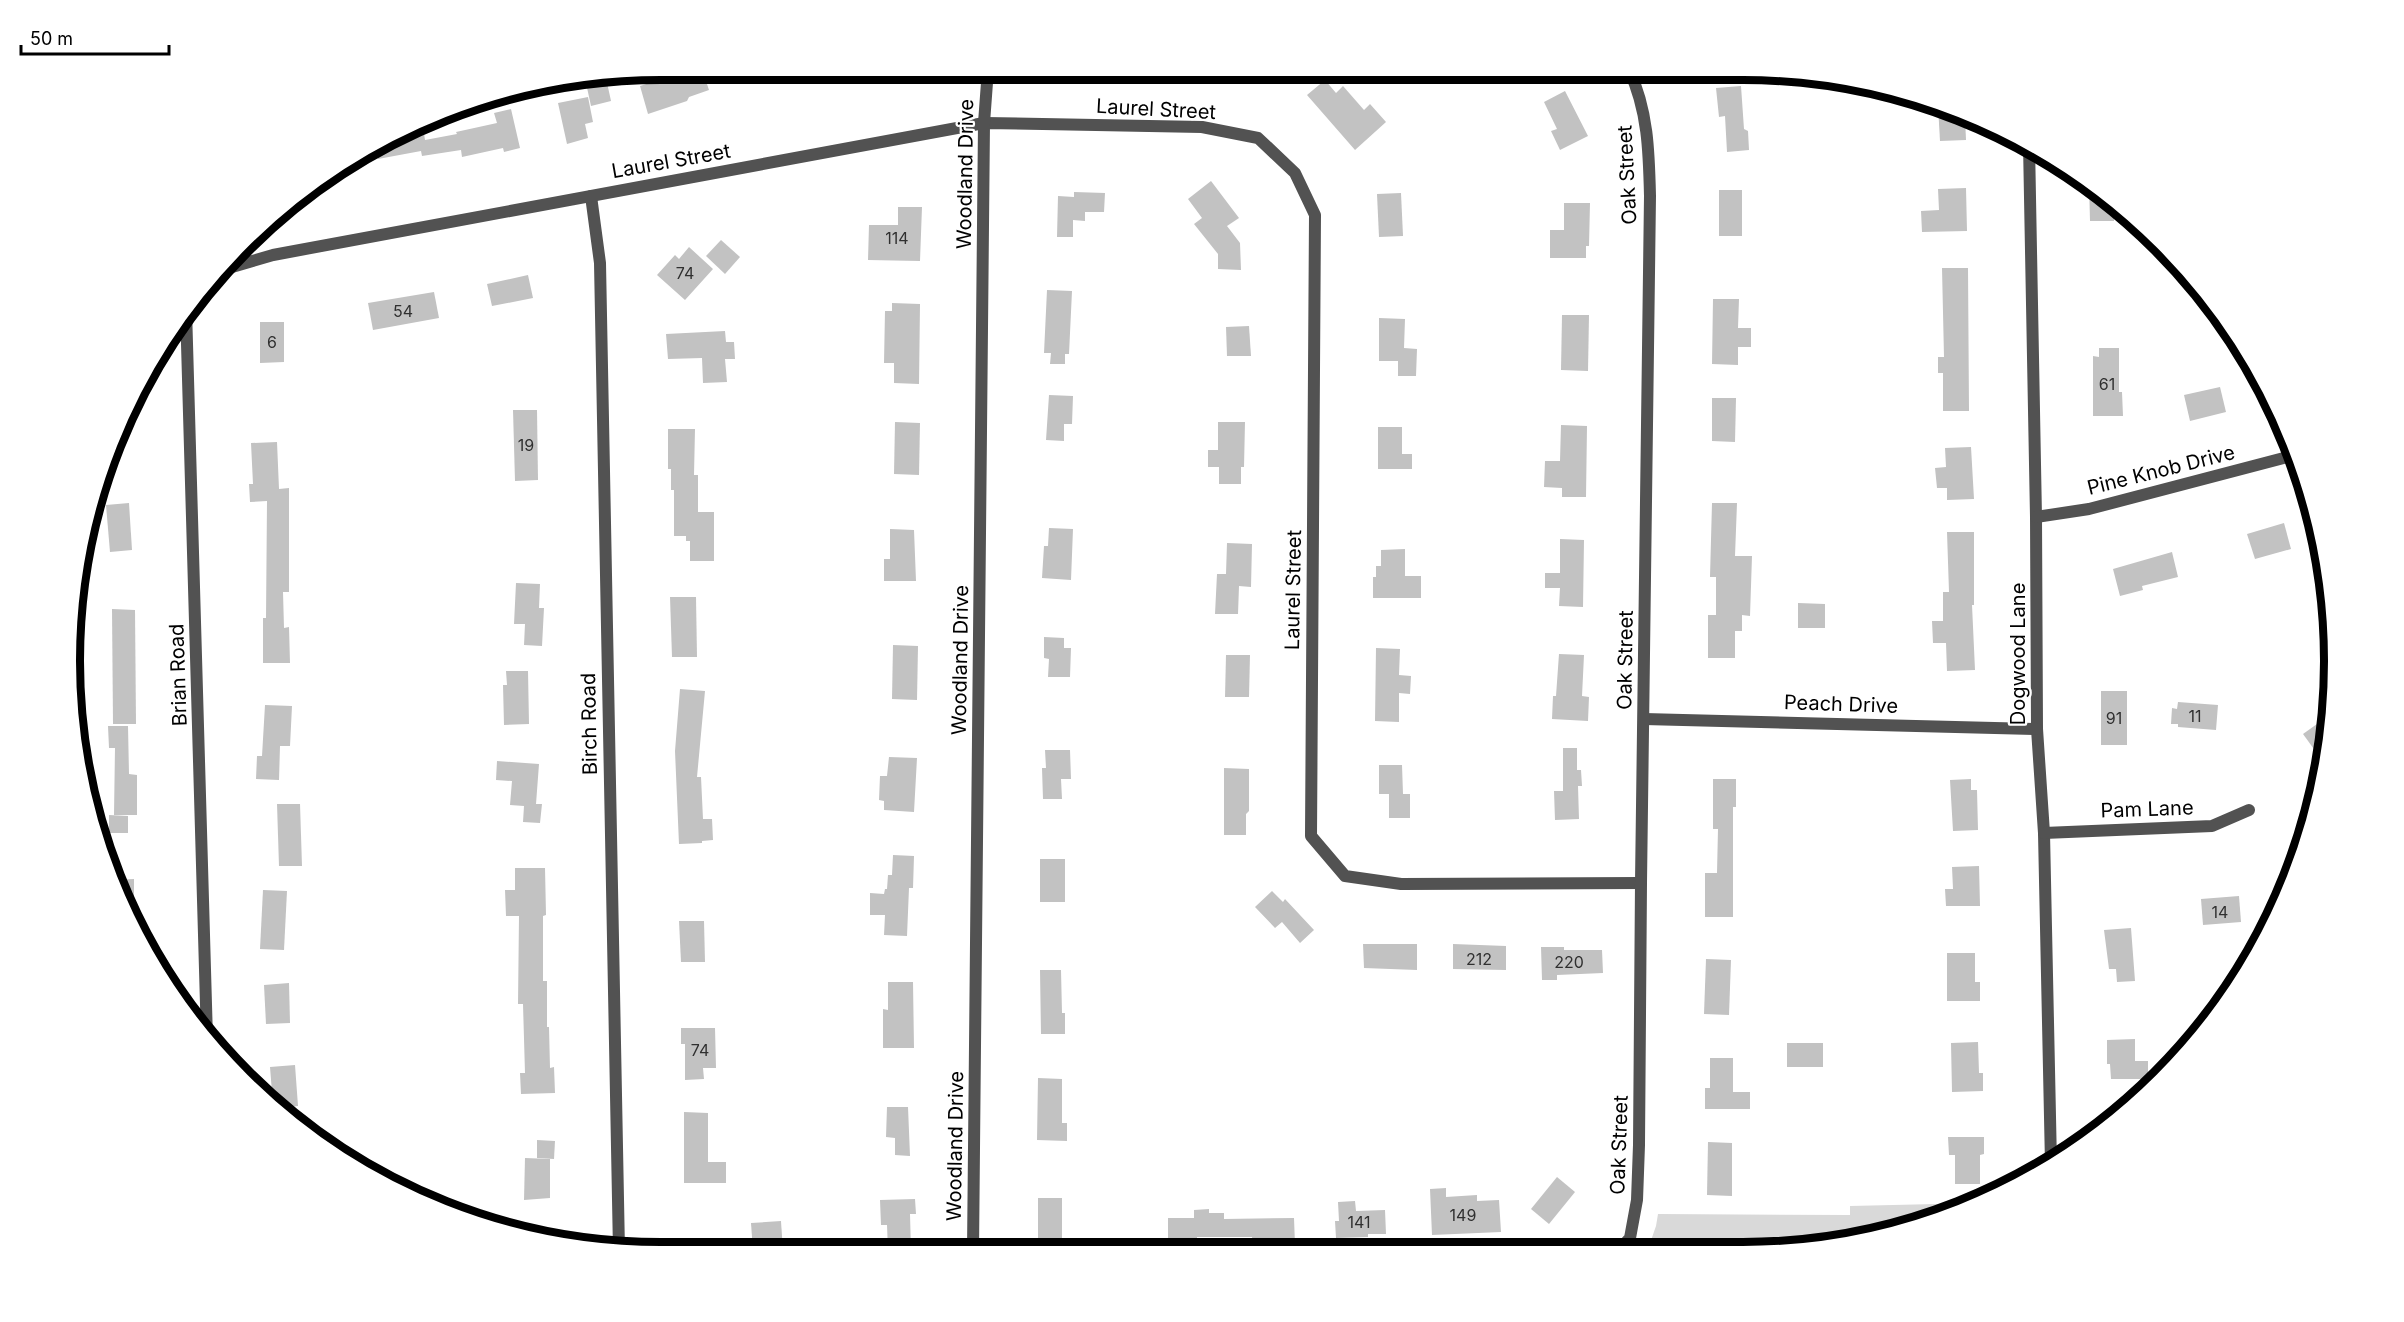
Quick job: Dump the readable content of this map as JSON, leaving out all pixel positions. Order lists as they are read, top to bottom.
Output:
{
  "streets": {
    "street": [
      "Laurel Street",
      "Woodland Drive",
      "Oak Street",
      "Pine Knob Drive",
      "Dogwood Lane",
      "Brian Road",
      "Peach Drive",
      "Birch Road",
      "Pam Lane"
    ]
  },
  "crossings": [
    ["Laurel Street", "Woodland Drive"],
    ["Laurel Street", "Oak Street"],
    ["Laurel Street", "Birch Road"],
    ["Oak Street", "Peach Drive"],
    ["Pine Knob Drive", "Dogwood Lane"],
    ["Dogwood Lane", "Peach Drive"],
    ["Dogwood Lane", "Pam Lane"]
  ],
  "house_numbers": [
    "114",
    "74",
    "54",
    "6",
    "61",
    "19",
    "11",
    "91",
    "14",
    "212",
    "220",
    "74",
    "149",
    "141"
  ],
  "scale_bar": "50 m"
}
